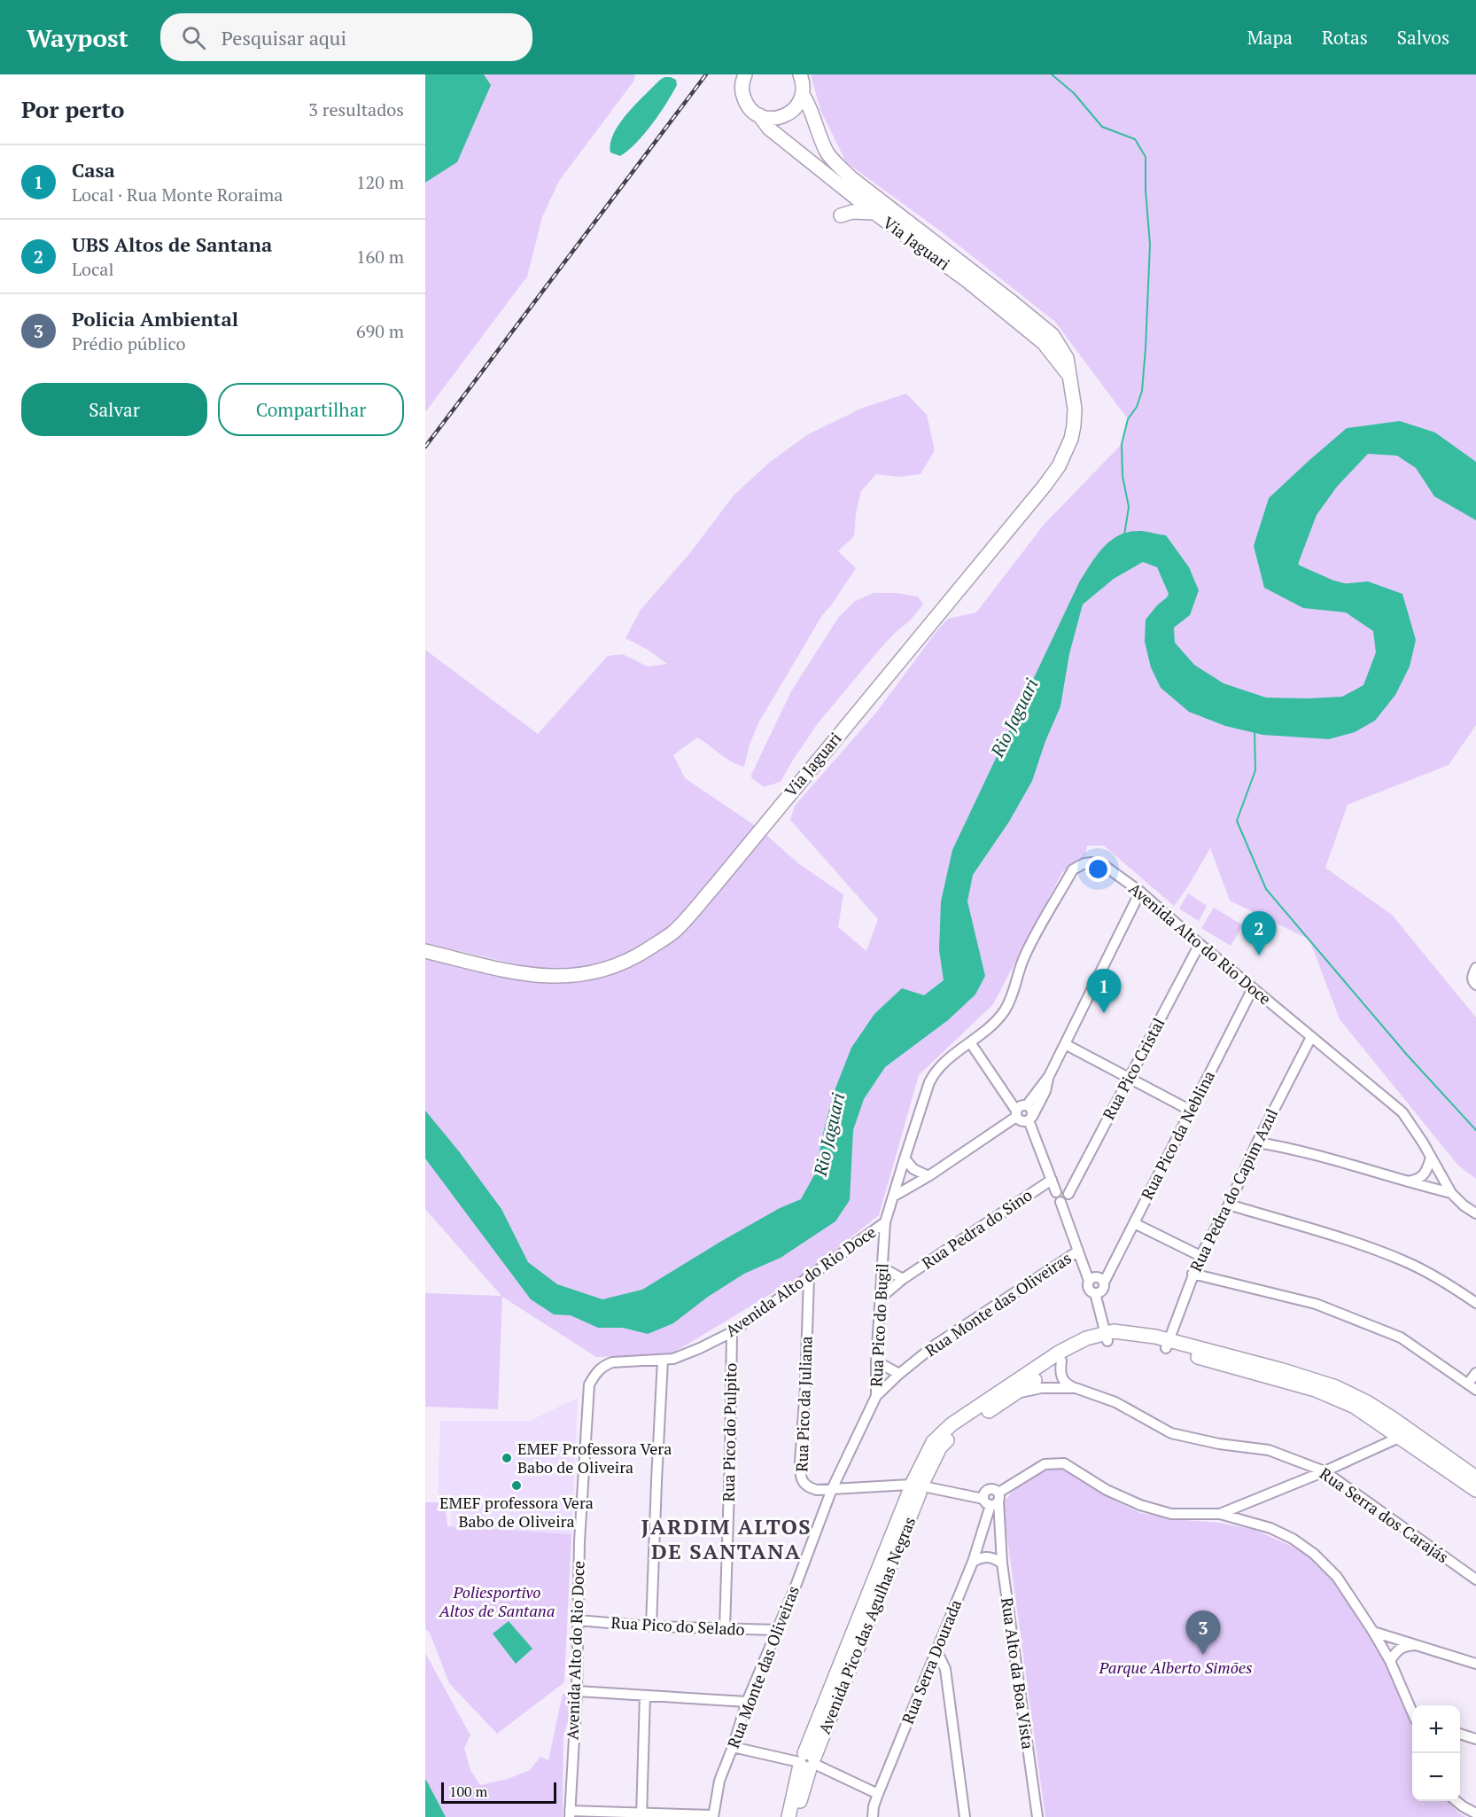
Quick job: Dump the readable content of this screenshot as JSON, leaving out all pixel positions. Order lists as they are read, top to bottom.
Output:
{
  "streets": {
    "street": [
      "Via Jaguari",
      "Avenida Alto do Rio Doce",
      "Rua Pico Cristal",
      "Rua Pico da Neblina",
      "Rua Pedra do Capim Azul",
      "Rua Pedra do Sino",
      "Rua Monte das Oliveiras",
      "Rua Pico do Bugil",
      "Rua Pico da Juliana",
      "Rua Pico do Pulpito",
      "Rua Serra dos Carajás",
      "Avenida Pico das Agulhas Negras",
      "Rua Pico do Selado",
      "Rua Serra Dourada",
      "Rua Alto da Boa Vista"
    ]
  },
  "crossings": [
    ["Avenida Alto do Rio Doce", "Rua Pico Cristal"],
    ["Avenida Alto do Rio Doce", "Rua Pico da Neblina"],
    ["Avenida Alto do Rio Doce", "Rua Pedra do Capim Azul"],
    ["Avenida Alto do Rio Doce", "Rua Pico do Bugil"],
    ["Avenida Alto do Rio Doce", "Rua Pico da Juliana"],
    ["Avenida Alto do Rio Doce", "Rua Pico do Pulpito"],
    ["Avenida Alto do Rio Doce", "Rua Pico do Selado"],
    ["Rua Pedra do Capim Azul", "Avenida Pico das Agulhas Negras"],
    ["Rua Pedra do Sino", "Rua Pico do Bugil"],
    ["Rua Monte das Oliveiras", "Rua Pico do Bugil"],
    ["Rua Monte das Oliveiras", "Rua Pico da Juliana"],
    ["Rua Monte das Oliveiras", "Rua Pico do Selado"],
    ["Rua Pico da Juliana", "Avenida Pico das Agulhas Negras"],
    ["Rua Pico da Juliana", "Rua Serra Dourada"],
    ["Rua Pico da Juliana", "Rua Alto da Boa Vista"],
    ["Rua Pico do Pulpito", "Rua Pico do Selado"],
    ["Rua Serra dos Carajás", "Avenida Pico das Agulhas Negras"],
    ["Rua Serra Dourada", "Rua Alto da Boa Vista"]
  ],
  "districts": ["JARDIM ALTOS DE SANTANA"],
  "water": ["Rio Jaguari"],
  "parks": ["Poliesportivo Altos de Santana", "Parque Alberto Simões"],
  "places": ["EMEF Professora Vera Babo de Oliveira", "EMEF professora Vera Babo de Oliveira"],
  "scale_bar": "100 m",
  "page": {
    "header": "Waypost",
    "search": "Pesquisar aqui",
    "nav": ["Mapa", "Rotas", "Salvos"],
    "heading": ["Por perto", "3 resultados"],
    "list": [
      {
        "mark": "1",
        "name": "Casa",
        "note": "Local · Rua Monte Roraima",
        "value": "120 m"
      },
      {
        "mark": "2",
        "name": "UBS Altos de Santana",
        "note": "Local",
        "value": "160 m"
      },
      {
        "mark": "3",
        "name": "Policia Ambiental",
        "note": "Prédio público",
        "value": "690 m"
      }
    ],
    "buttons": ["Salvar", "Compartilhar"],
    "pins": ["2", "1", "3"],
    "map_buttons": ["+", "−"],
    "scale": "100 m"
  }
}
